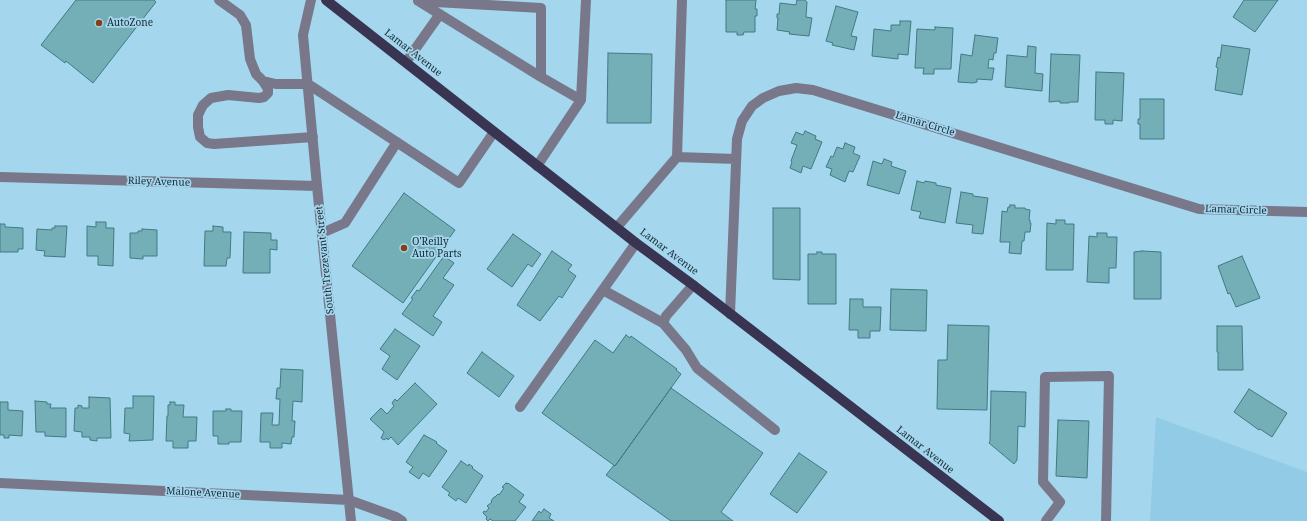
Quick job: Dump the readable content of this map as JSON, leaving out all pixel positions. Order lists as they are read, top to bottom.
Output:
{
  "streets": {
    "main road": ["Lamar Avenue"],
    "street": [
      "Lamar Circle",
      "Riley Avenue",
      "South Trezevant Street",
      "Malone Avenue"
    ]
  },
  "crossings": [
    ["Lamar Avenue", "Lamar Circle"],
    ["Riley Avenue", "South Trezevant Street"],
    ["South Trezevant Street", "Malone Avenue"]
  ],
  "places": ["AutoZone", "O'Reilly Auto Parts"]
}
